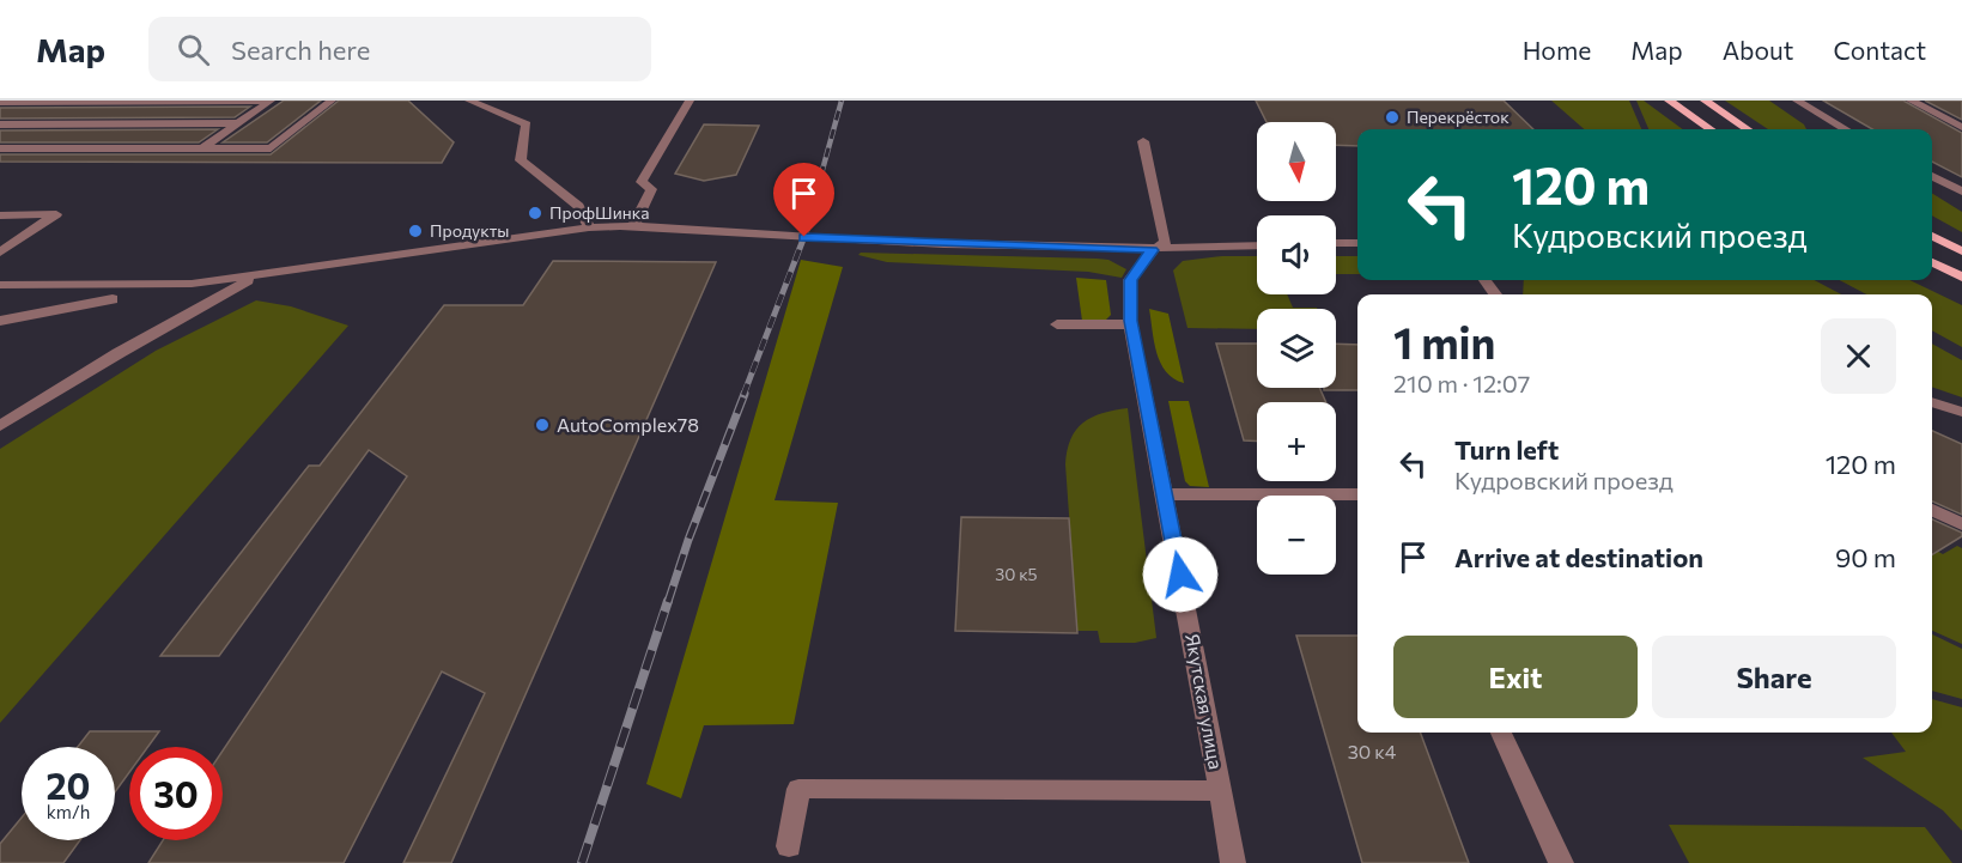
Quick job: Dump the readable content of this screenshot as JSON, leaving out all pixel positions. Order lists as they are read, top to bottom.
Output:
{
  "streets": {
    "street": ["Якутская улица"]
  },
  "places": [
    "Перекрёсток",
    "ПрофШинка",
    "Продукты",
    "AutoComplex78"
  ],
  "house_numbers": ["30 к5", "30 к4"],
  "north": "bottom",
  "page": {
    "header": "Map",
    "search": "Search here",
    "nav": [
      "Home",
      "Map",
      "About",
      "Contact"
    ],
    "map_buttons": ["+", "−"],
    "turn": ["120 m", "Кудровский проезд"],
    "heading": ["1 min", "210 m · 12:07"],
    "list": [
      {
        "name": "Turn left",
        "note": "Кудровский проезд",
        "value": "120 m"
      },
      {
        "name": "Arrive at destination",
        "value": "90 m"
      }
    ],
    "buttons": ["Exit", "Share"],
    "speed": "20 km/h",
    "limit": "30"
  }
}
